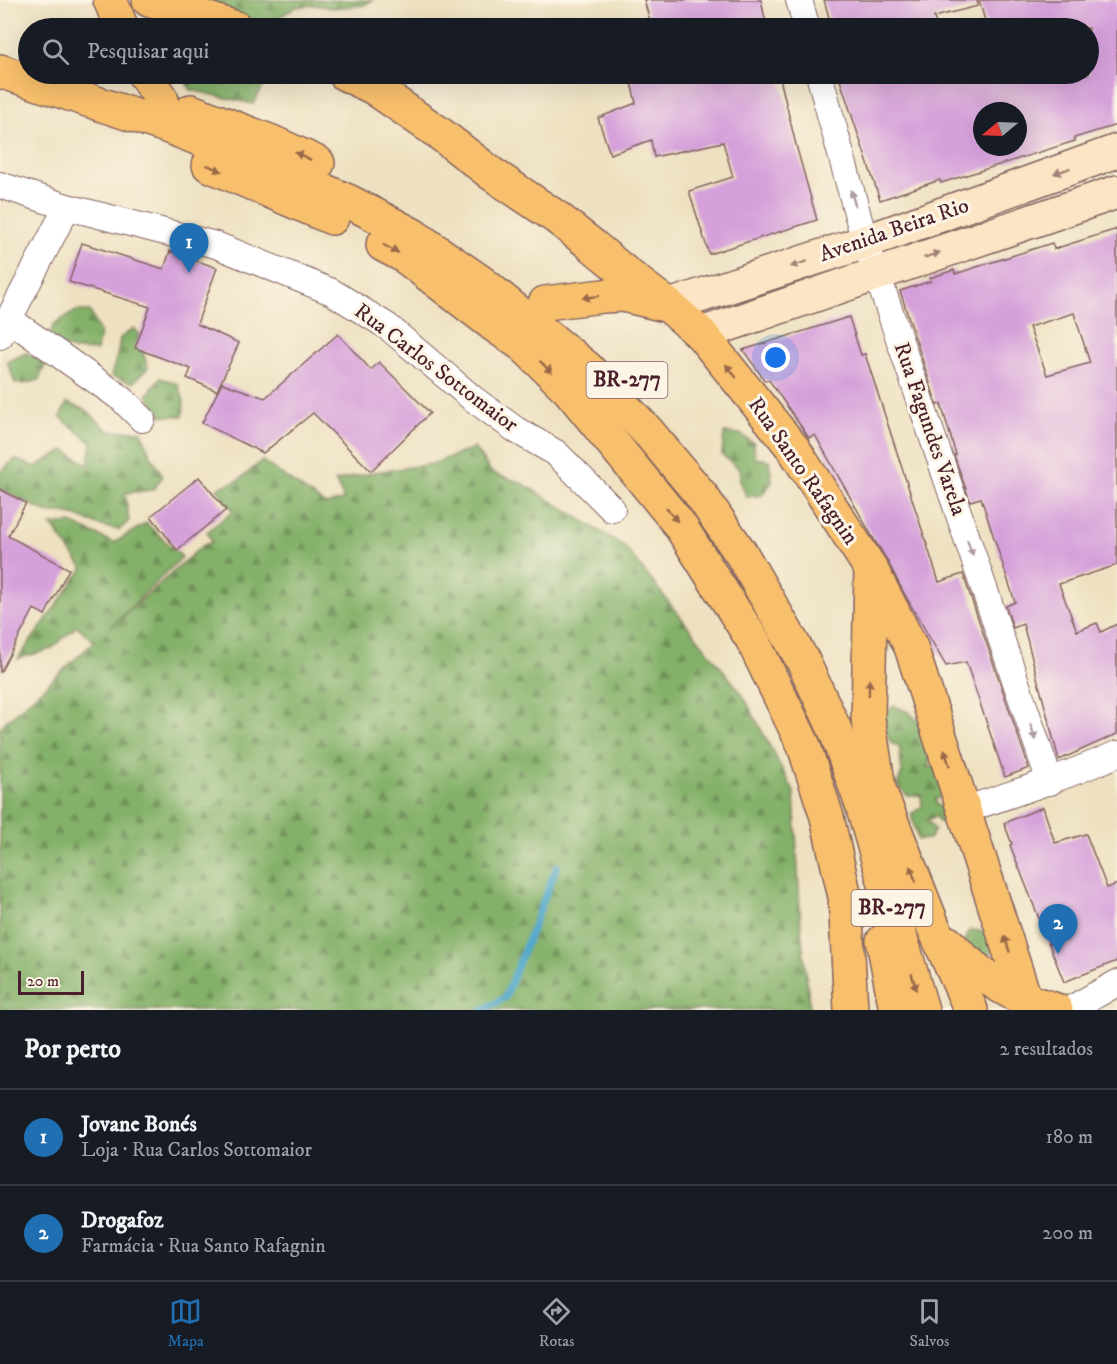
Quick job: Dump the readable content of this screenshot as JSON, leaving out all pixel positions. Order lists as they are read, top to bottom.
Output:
{
  "streets": {
    "main road": ["Avenida Beira Rio", "BR-277", "Rua Santo Rafagnin"],
    "street": ["Rua Carlos Sottomaior", "Rua Fagundes Varela"]
  },
  "crossings": [
    ["Avenida Beira Rio", "Rua Fagundes Varela"],
    ["Avenida Beira Rio", "Rua Santo Rafagnin"]
  ],
  "scale_bar": "20 m",
  "north": "left",
  "page": {
    "search": "Pesquisar aqui",
    "pins": ["1", "2"],
    "scale": "20 m",
    "heading": ["Por perto", "2 resultados"],
    "list": [
      {
        "mark": "1",
        "name": "Jovane Bonés",
        "note": "Loja · Rua Carlos Sottomaior",
        "value": "180 m"
      },
      {
        "mark": "2",
        "name": "Drogafoz",
        "note": "Farmácia · Rua Santo Rafagnin",
        "value": "200 m"
      }
    ],
    "nav": ["Mapa", "Rotas", "Salvos"]
  }
}
